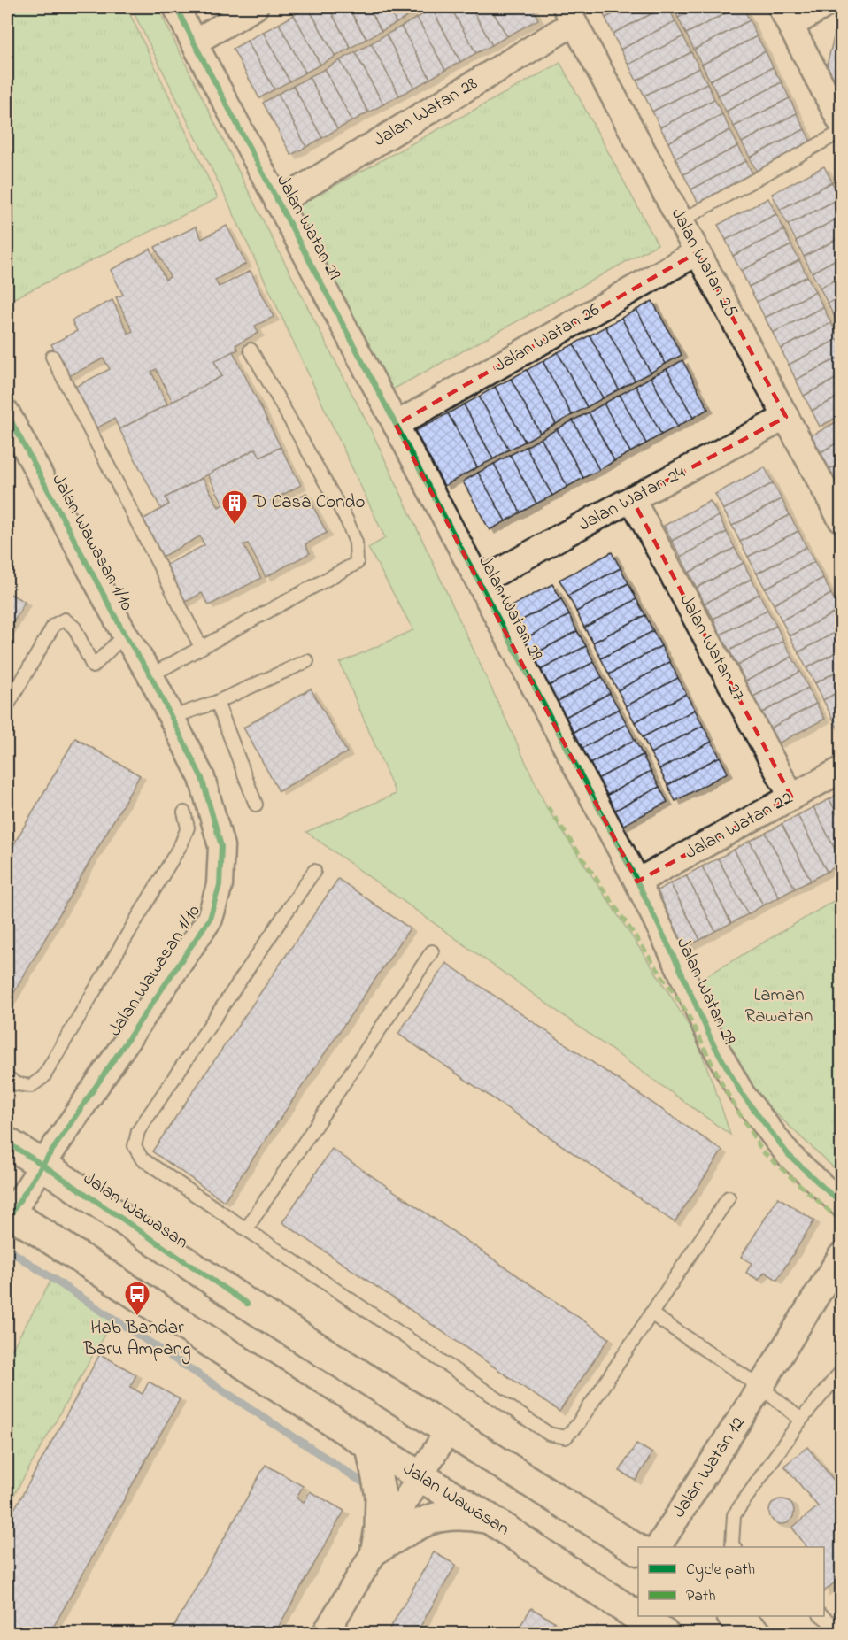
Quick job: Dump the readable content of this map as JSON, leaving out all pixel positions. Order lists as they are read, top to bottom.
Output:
{
  "streets": {
    "main road": ["Jalan Wawasan"],
    "street": [
      "Jalan Watan 28",
      "Jalan Watan 29",
      "Jalan Watan 25",
      "Jalan Watan 26",
      "Jalan Watan 24",
      "Jalan Wawasan 1/10",
      "Jalan Watan 27",
      "Jalan Watan 22",
      "Jalan Watan 12"
    ]
  },
  "crossings": [
    ["Jalan Watan 28", "Jalan Watan 29"],
    ["Jalan Watan 28", "Jalan Watan 25"],
    ["Jalan Watan 29", "Jalan Watan 26"],
    ["Jalan Watan 29", "Jalan Watan 24"],
    ["Jalan Watan 29", "Jalan Watan 22"],
    ["Jalan Watan 25", "Jalan Watan 26"],
    ["Jalan Watan 25", "Jalan Watan 24"],
    ["Jalan Watan 24", "Jalan Watan 27"],
    ["Jalan Wawasan 1/10", "Jalan Wawasan"],
    ["Jalan Watan 27", "Jalan Watan 22"]
  ],
  "parks": ["Laman Rawatan"],
  "places": {
    "building": ["D Casa Condo"],
    "bus stop": ["Hab Bandar Baru Ampang"]
  },
  "legend": ["Cycle path", "Path"]
}
